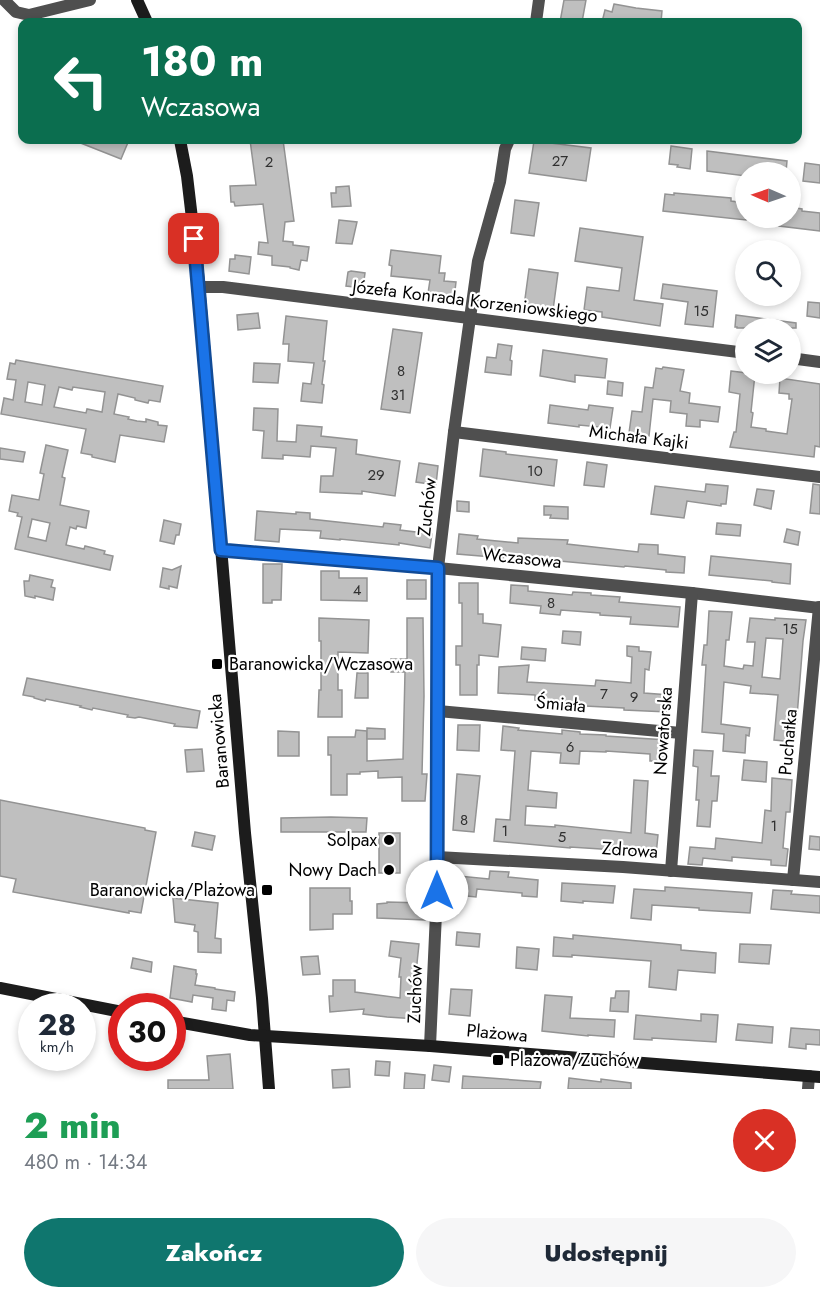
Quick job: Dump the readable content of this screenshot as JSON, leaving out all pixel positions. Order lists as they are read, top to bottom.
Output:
{
  "streets": {
    "street": [
      "Józefa Konrada Korzeniowskiego",
      "Michała Kajki",
      "Zuchów",
      "Wczasowa",
      "Śmiała",
      "Nowatorska",
      "Baranowicka",
      "Puchatka",
      "Zdrowa",
      "Plażowa"
    ]
  },
  "crossings": [
    ["Józefa Konrada Korzeniowskiego", "Zuchów"],
    ["Józefa Konrada Korzeniowskiego", "Baranowicka"],
    ["Michała Kajki", "Zuchów"],
    ["Zuchów", "Wczasowa"],
    ["Zuchów", "Śmiała"],
    ["Zuchów", "Zdrowa"],
    ["Zuchów", "Plażowa"],
    ["Wczasowa", "Nowatorska"],
    ["Wczasowa", "Baranowicka"],
    ["Wczasowa", "Puchatka"],
    ["Śmiała", "Nowatorska"],
    ["Nowatorska", "Zdrowa"],
    ["Baranowicka", "Plażowa"],
    ["Puchatka", "Zdrowa"]
  ],
  "places": {
    "transit": ["Baranowicka/Wczasowa", "Baranowicka/Plażowa", "Plażowa/Zuchów"],
    "other": ["Solpax", "Nowy Dach"]
  },
  "house_numbers": [
    "27",
    "2",
    "15",
    "8",
    "31",
    "10",
    "29",
    "4",
    "8",
    "15",
    "7",
    "9",
    "6",
    "8",
    "1",
    "1",
    "5"
  ],
  "north": "left",
  "page": {
    "turn": ["180 m", "Wczasowa"],
    "speed": "28 km/h",
    "limit": "30",
    "heading": ["2 min", "480 m · 14:34"],
    "buttons": ["Zakończ", "Udostępnij"]
  }
}
